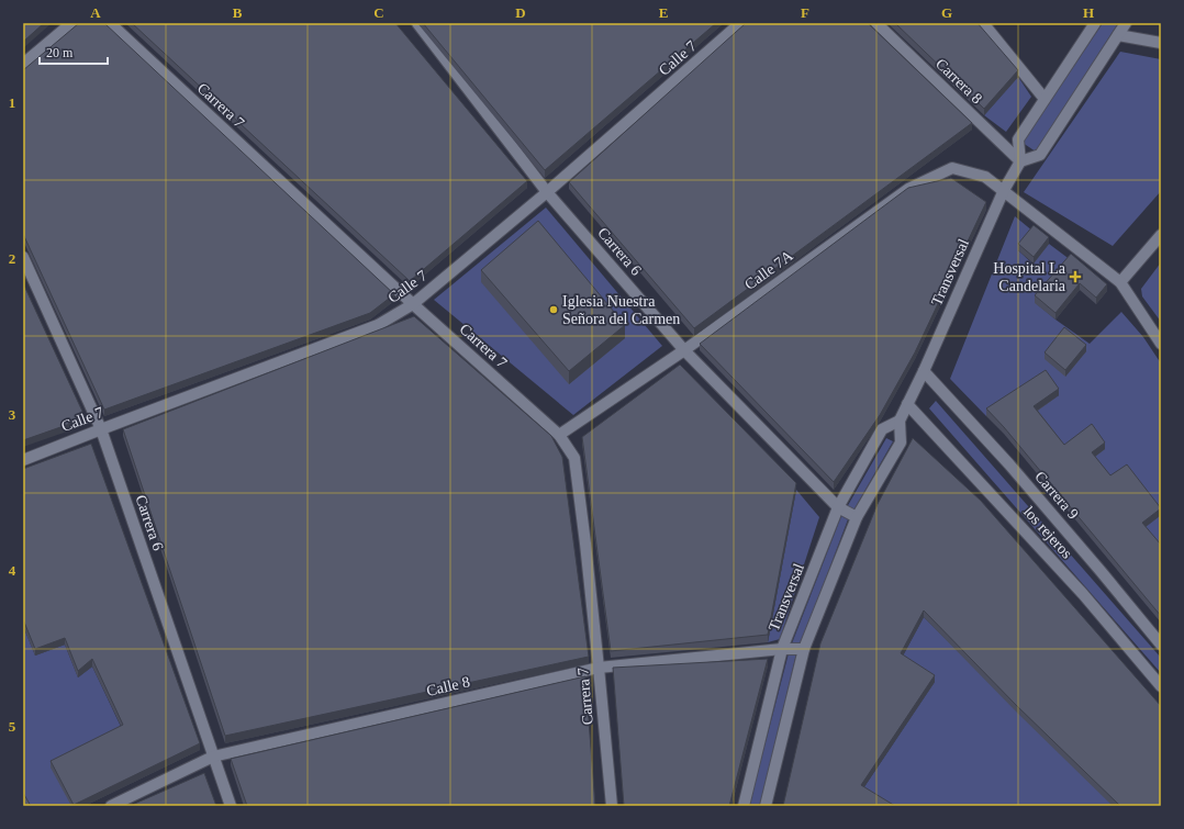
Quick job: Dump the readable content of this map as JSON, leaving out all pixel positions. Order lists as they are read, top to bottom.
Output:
{
  "streets": {
    "street": [
      "Calle 7",
      "Carrera 8",
      "Carrera 7",
      "Carrera 6",
      "Calle 7A",
      "Transversal",
      "Carrera 9",
      "los rejeros",
      "Calle 8"
    ]
  },
  "crossings": [
    ["Calle 7", "Carrera 7"],
    ["Calle 7", "Carrera 6"],
    ["Carrera 8", "Transversal"],
    ["Carrera 7", "Calle 7A"],
    ["Carrera 7", "Calle 8"],
    ["Carrera 6", "Calle 7A"],
    ["Carrera 6", "Transversal"],
    ["Carrera 6", "Calle 8"],
    ["Calle 7A", "Transversal"],
    ["Transversal", "Carrera 9"],
    ["Transversal", "los rejeros"],
    ["Transversal", "Calle 8"]
  ],
  "places": {
    "health": ["Hospital La Candelaria"],
    "other": ["Iglesia Nuestra Señora del Carmen"]
  },
  "scale_bar": "20 m",
  "grid": {
    "columns": [
      "A",
      "B",
      "C",
      "D",
      "E",
      "F",
      "G",
      "H"
    ],
    "rows": [
      "1",
      "2",
      "3",
      "4",
      "5"
    ]
  }
}
